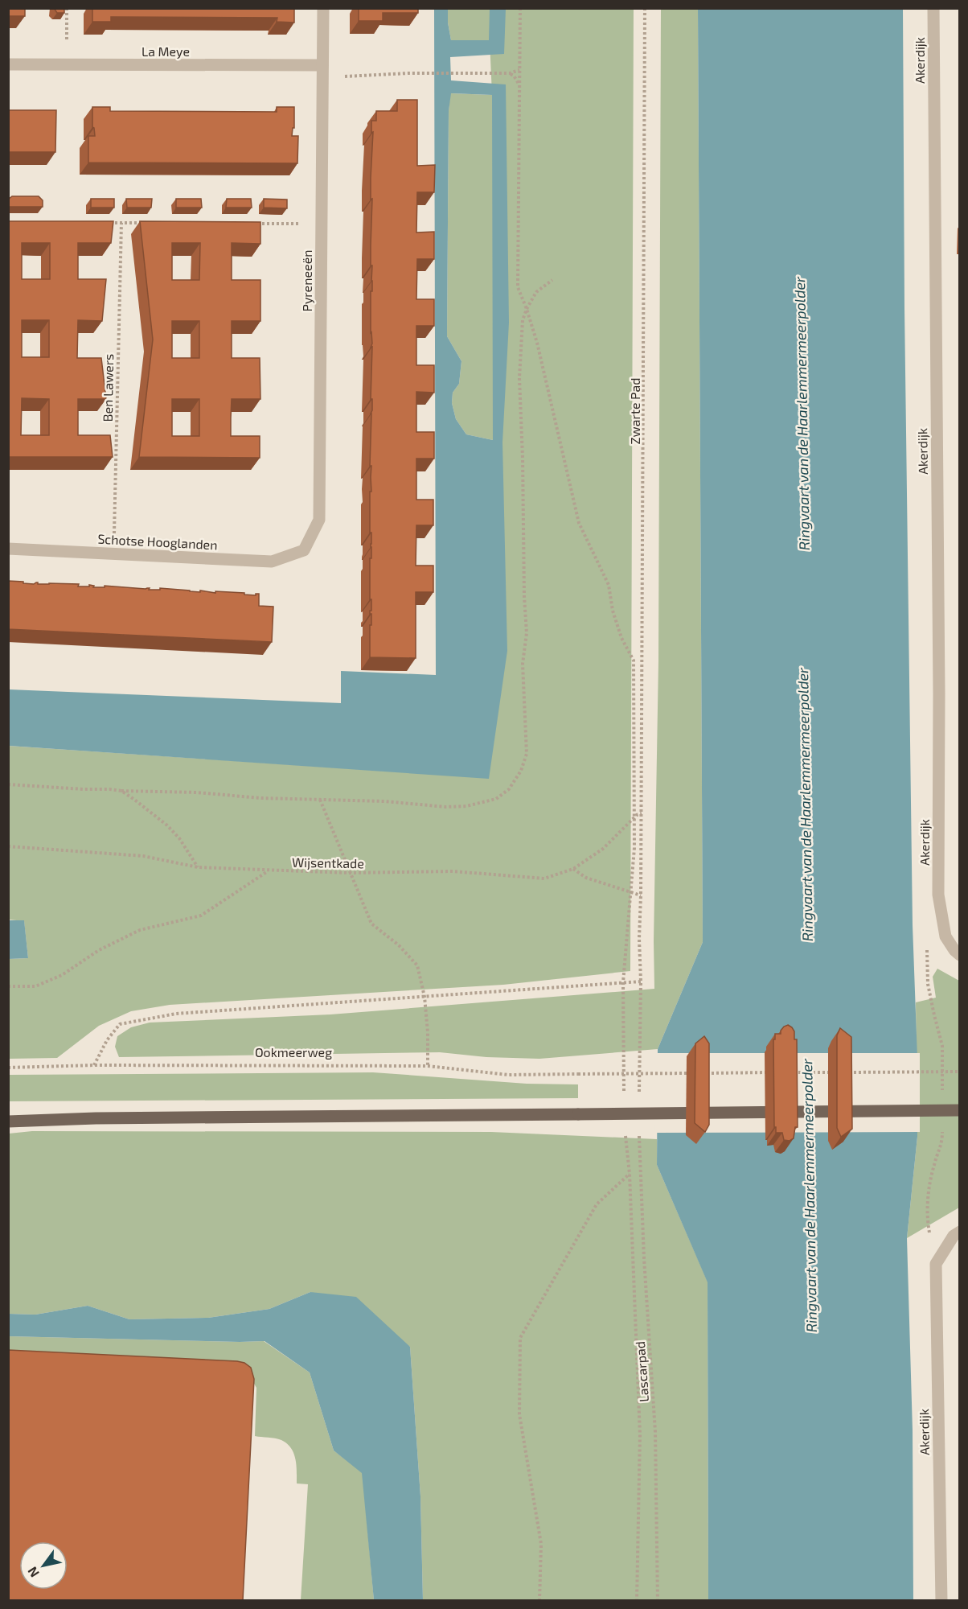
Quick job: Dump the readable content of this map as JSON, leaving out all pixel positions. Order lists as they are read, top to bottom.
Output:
{
  "streets": {
    "street": [
      "La Meye",
      "Akerdijk",
      "Pyreneeën",
      "Schotse Hooglanden"
    ],
    "path": [
      "Ben Lawers",
      "Zwarte Pad",
      "Wijsentkade",
      "Ookmeerweg",
      "Lascarpad"
    ]
  },
  "crossings": [
    ["La Meye", "Pyreneeën"],
    ["Pyreneeën", "Schotse Hooglanden"],
    ["Ben Lawers", "Schotse Hooglanden"],
    ["Zwarte Pad", "Wijsentkade"]
  ],
  "water": ["Ringvaart van de Haarlemmermeerpolder"],
  "north": "bottom left"
}
